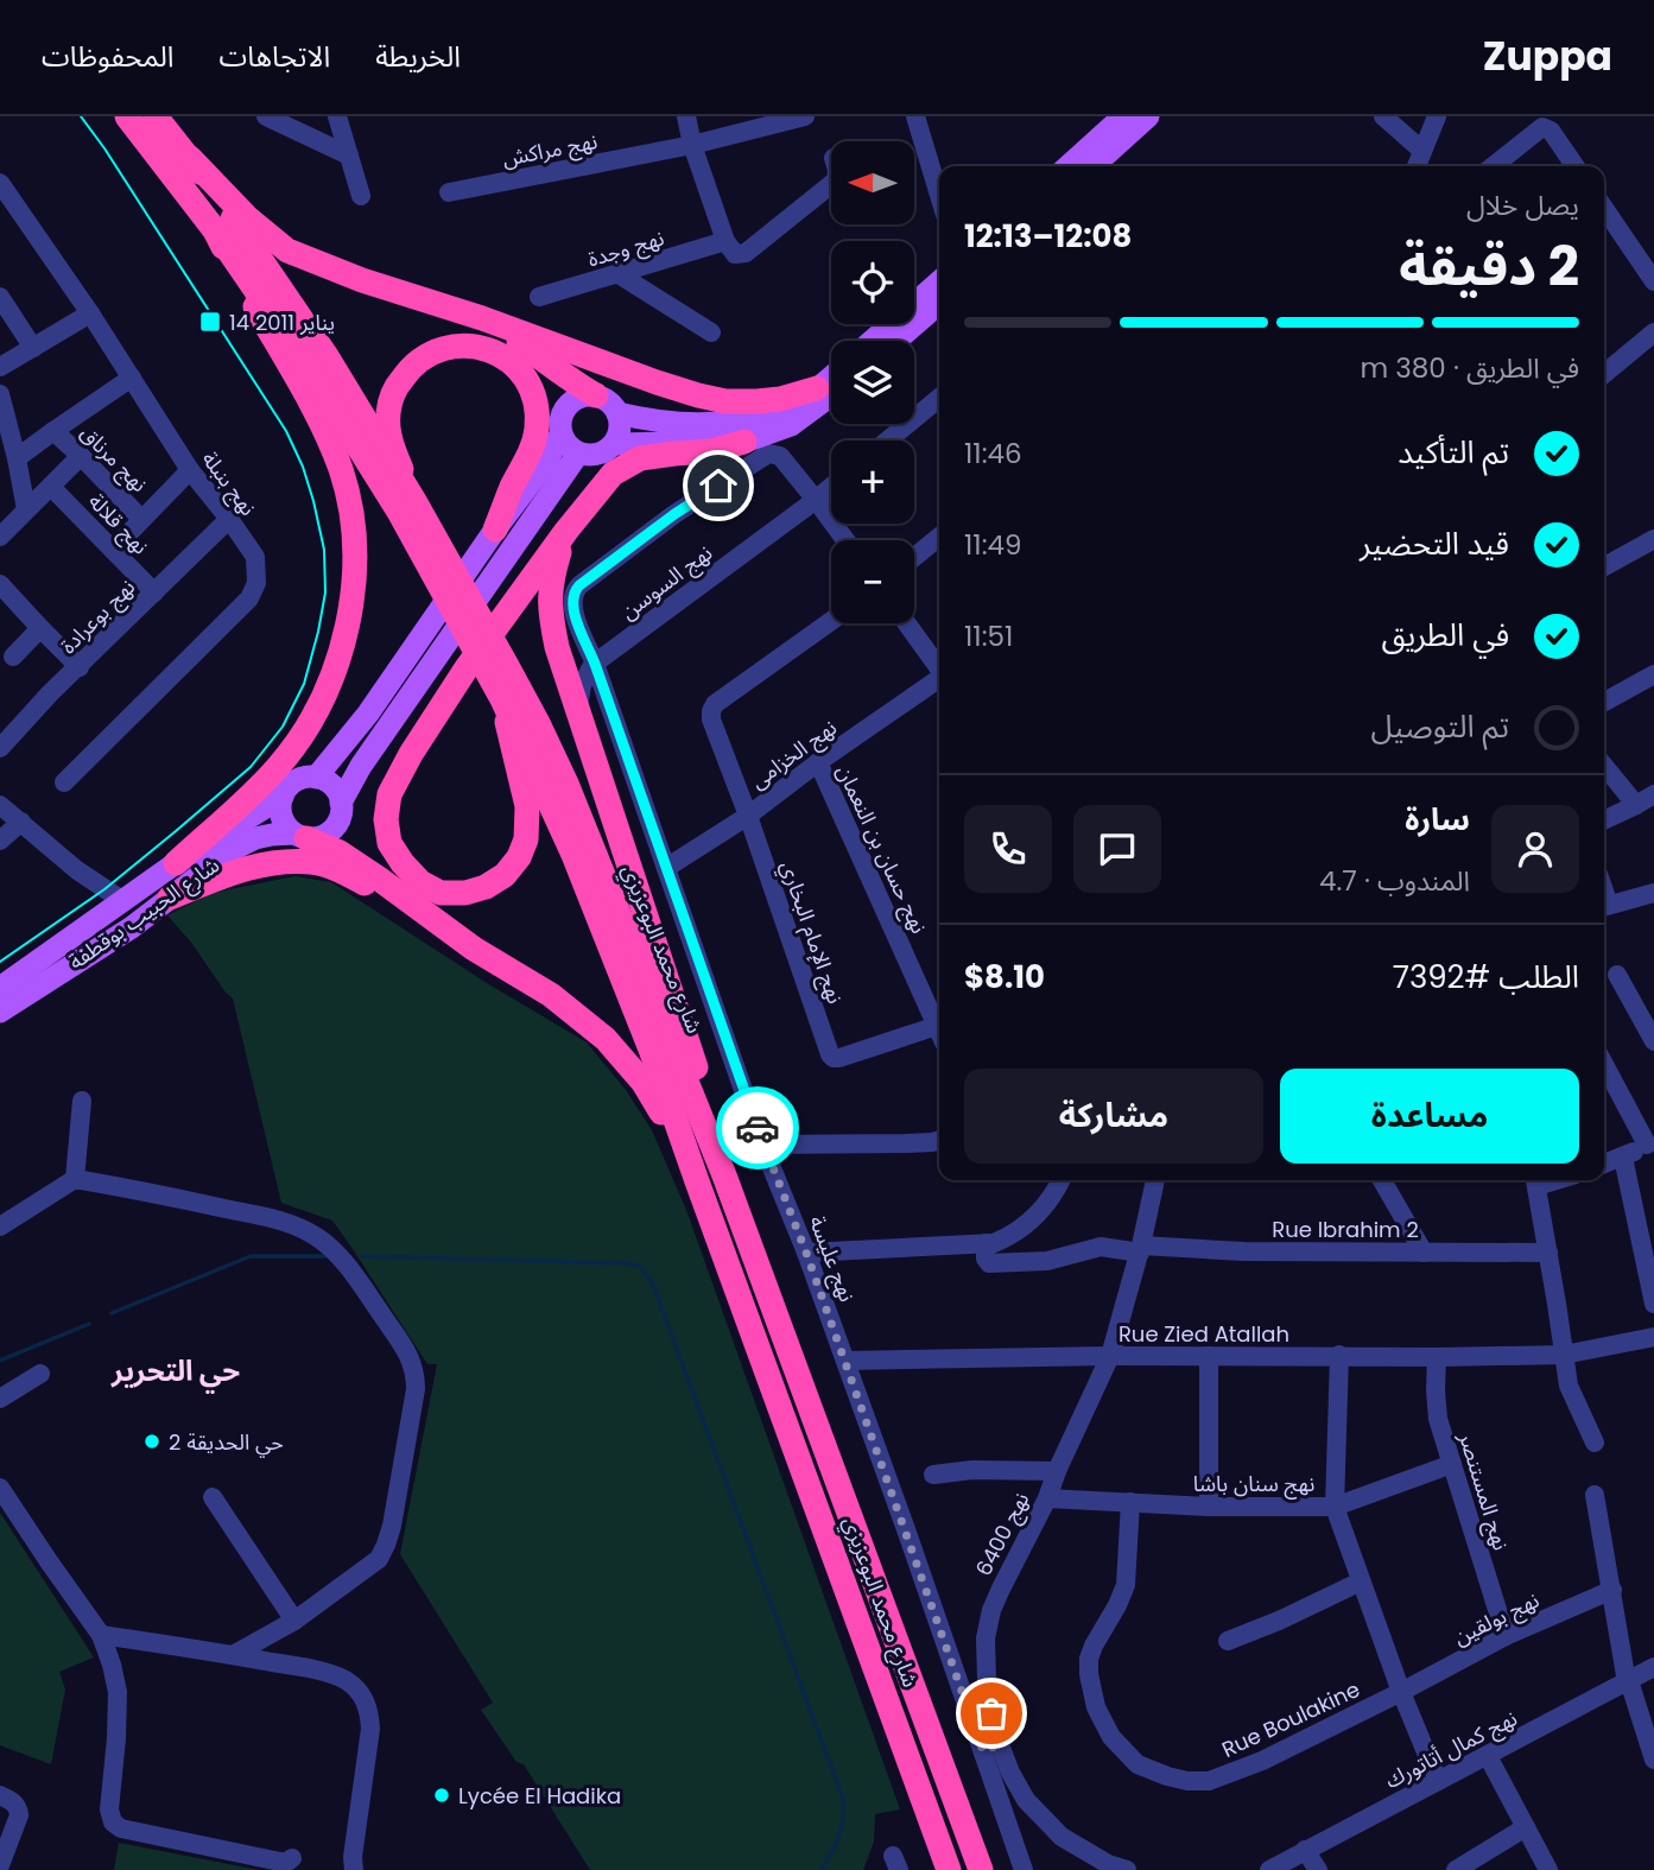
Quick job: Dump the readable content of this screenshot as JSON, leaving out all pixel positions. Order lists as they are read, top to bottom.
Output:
{
  "streets": {
    "highway": ["شارع محمد البوعزيزي"],
    "main road": ["شارع الحبيب بوقطفة"],
    "street": [
      "نهج مراكش",
      "نهج وجدة",
      "نهج مرناق",
      "نهج بنبلة",
      "نهج قلالة",
      "نهج السوسن",
      "نهج بوعرادة",
      "نهج الخزامى",
      "نهج حسان بن النعمان",
      "نهج الإمام البخاري",
      "Rue Ibrahim 2",
      "نهج عليسة",
      "Rue Zied Atallah",
      "نهج سنان باشا",
      "نهج المستنصر",
      "نهج 6400",
      "نهج بولقين",
      "Rue Boulakine",
      "نهج كمال أتاتورك"
    ]
  },
  "crossings": [
    ["نهج بنبلة", "نهج بوعرادة"],
    ["نهج قلالة", "نهج بوعرادة"],
    ["نهج السوسن", "نهج عليسة"],
    ["نهج الخزامى", "نهج حسان بن النعمان"],
    ["نهج الخزامى", "نهج الإمام البخاري"],
    ["نهج الخزامى", "نهج عليسة"],
    ["نهج حسان بن النعمان", "نهج الإمام البخاري"],
    ["Rue Ibrahim 2", "نهج 6400"],
    ["نهج عليسة", "Rue Zied Atallah"],
    ["نهج عليسة", "نهج 6400"],
    ["Rue Zied Atallah", "نهج المستنصر"],
    ["Rue Zied Atallah", "نهج 6400"],
    ["نهج سنان باشا", "نهج المستنصر"],
    ["نهج سنان باشا", "نهج 6400"],
    ["نهج سنان باشا", "Rue Boulakine"],
    ["نهج المستنصر", "نهج بولقين"],
    ["نهج بولقين", "Rue Boulakine"]
  ],
  "districts": ["حي التحرير"],
  "places": {
    "transit": ["14 يناير 2011"],
    "other": ["حي الحديقة 2", "Lycée El Hadika"]
  },
  "north": "left",
  "page": {
    "header": "Zuppa",
    "nav": ["الخريطة", "الاتجاهات", "المحفوظات"],
    "map_buttons": ["+", "−"],
    "heading": ["2 دقيقة", "يصل خلال", "12:08–12:13"],
    "panel": [
      "سارة",
      "المندوب · 4.7",
      "الطلب #7392",
      "$8.10"
    ],
    "bar": "في الطريق · 380 m",
    "list": [
      ["تم التأكيد", "11:46"],
      ["قيد التحضير", "11:49"],
      ["في الطريق", "11:51"],
      "تم التوصيل"
    ],
    "buttons": ["مساعدة", "مشاركة"]
  }
}
